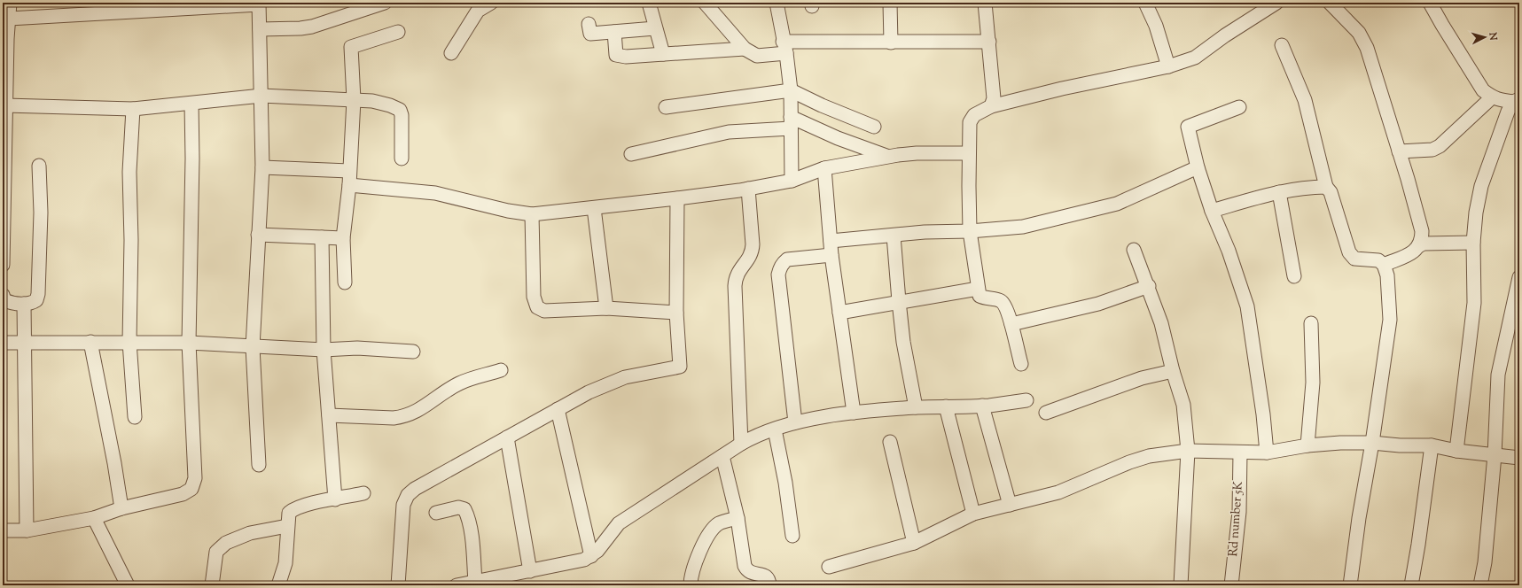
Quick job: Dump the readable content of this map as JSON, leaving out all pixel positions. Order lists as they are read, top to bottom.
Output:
{
  "streets": {
    "street": ["Rd number 5K"]
  },
  "north": "right"
}
